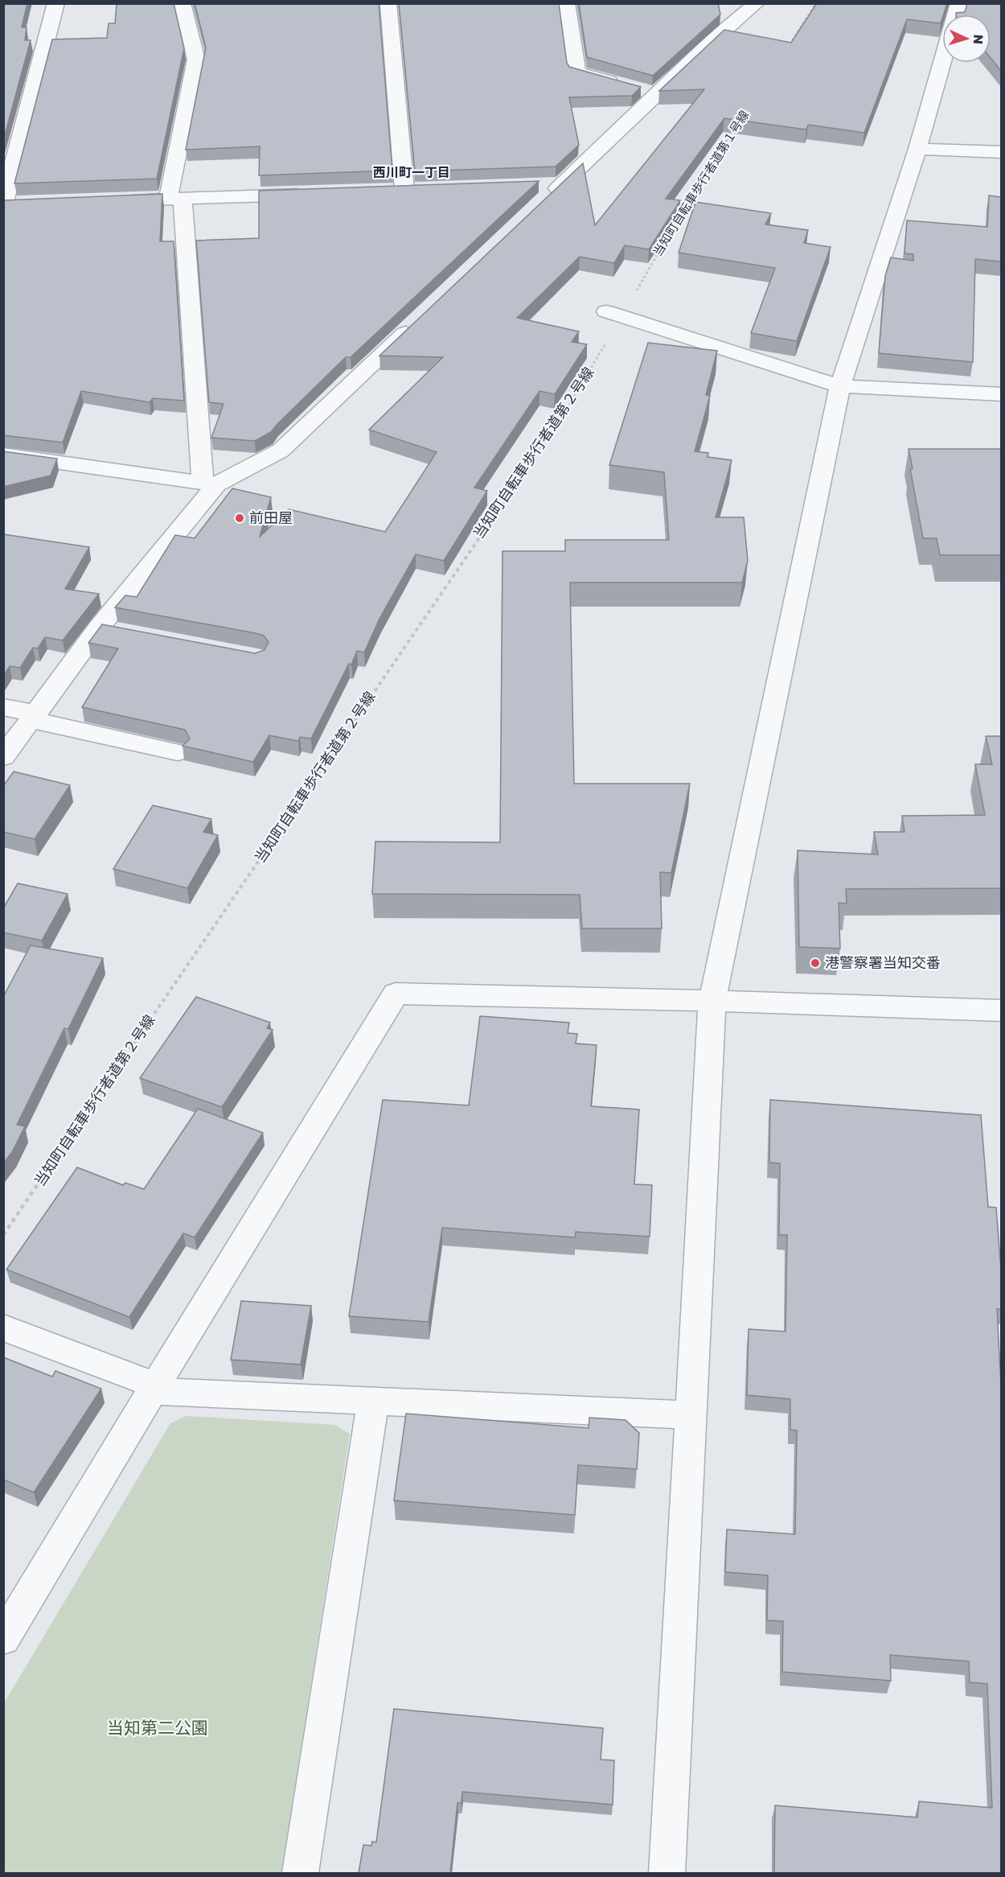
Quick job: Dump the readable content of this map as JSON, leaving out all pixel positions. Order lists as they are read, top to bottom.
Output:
{
  "streets": {
    "path": ["当知町自転車歩行者道第１号線", "当知町自転車歩行者道第２号線"]
  },
  "crossings": [
    ["当知町自転車歩行者道第１号線", "当知町自転車歩行者道第２号線"]
  ],
  "districts": ["西川町一丁目"],
  "parks": ["当知第二公園"],
  "places": ["前田屋", "港警察署当知交番"],
  "north": "right"
}
